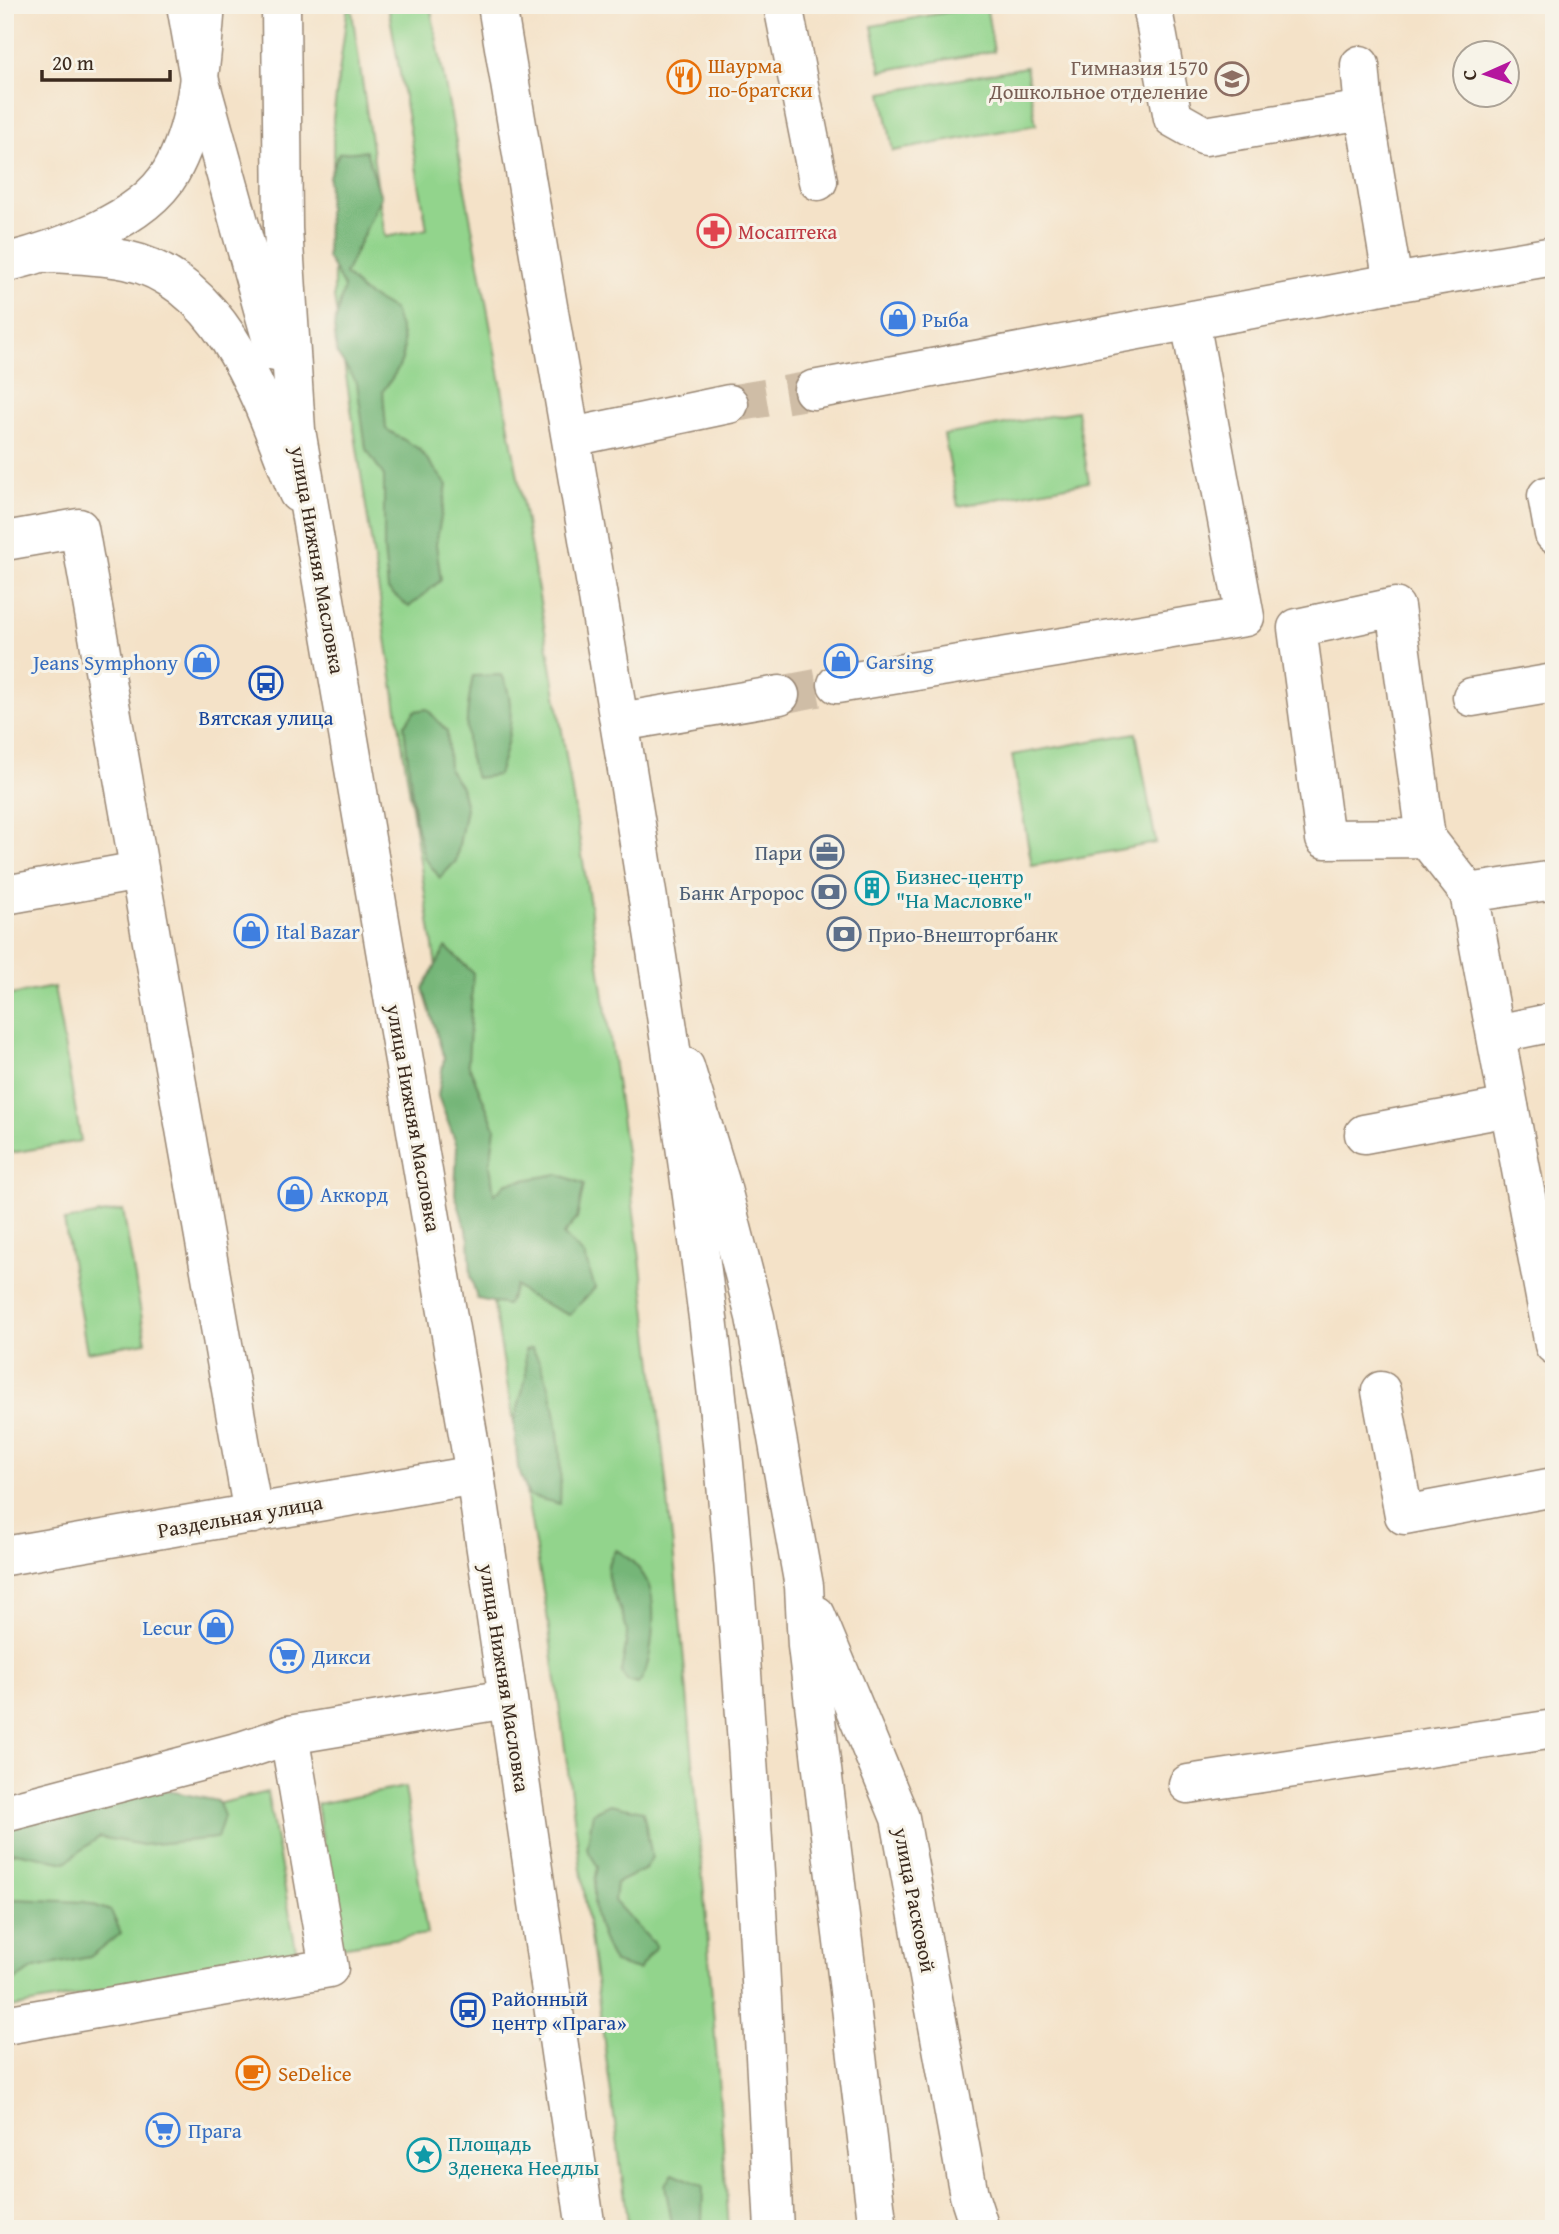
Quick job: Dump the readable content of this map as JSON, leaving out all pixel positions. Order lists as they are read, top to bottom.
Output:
{
  "streets": {
    "main road": ["улица Нижняя Масловка", "Раздельная улица", "улица Расковой"]
  },
  "crossings": [
    ["улица Нижняя Масловка", "Раздельная улица"]
  ],
  "places": {
    "restaurant": ["Шаурма по-братски"],
    "school or university": ["Гимназия 1570 Дошкольное отделение"],
    "pharmacy": ["Мосаптека"],
    "shop": [
      "Рыба",
      "Garsing",
      "Jeans Symphony",
      "Ital Bazar",
      "Аккорд",
      "Lecur"
    ],
    "bus stop": ["Вятская улица", "Районный центр «Прага»"],
    "office": ["Пари"],
    "building": ["Бизнес-центр \"На Масловке\""],
    "bank": ["Банк Агророс", "Прио-Внешторгбанк"],
    "supermarket": ["Дикси", "Прага"],
    "cafe": ["SeDelice"],
    "place": ["Площадь Зденека Неедлы"]
  },
  "scale_bar": "20 m",
  "north": "left"
}
